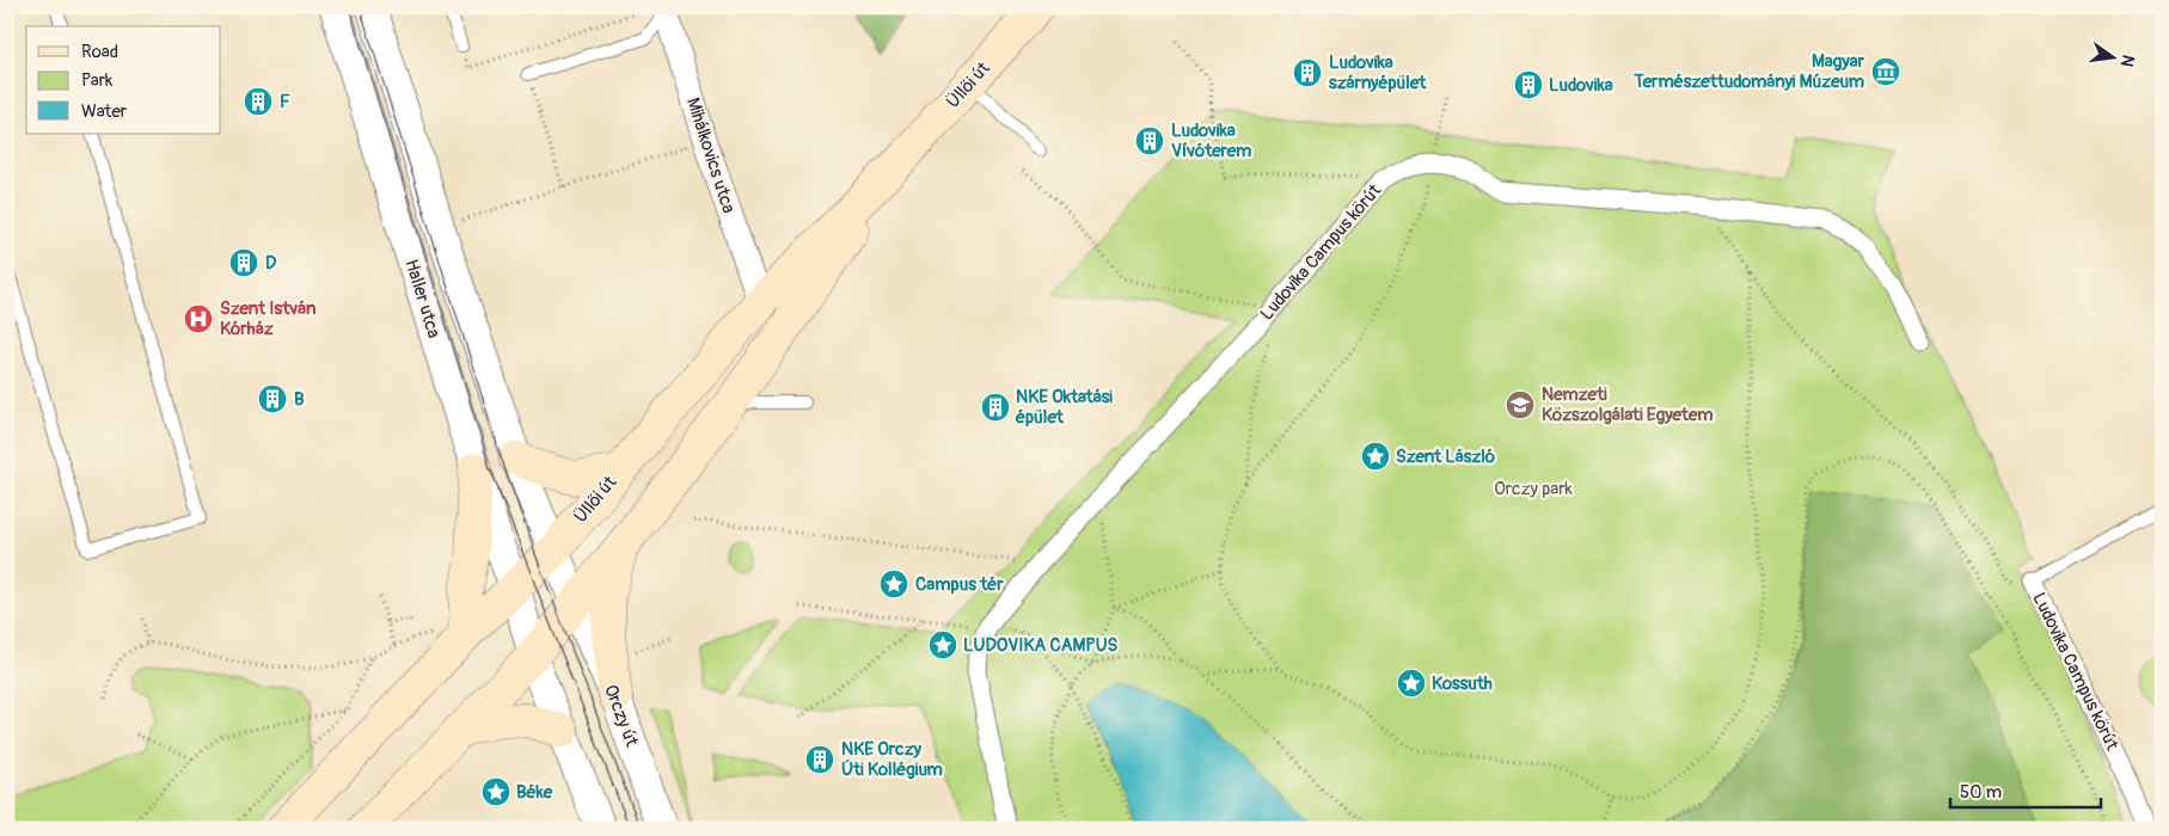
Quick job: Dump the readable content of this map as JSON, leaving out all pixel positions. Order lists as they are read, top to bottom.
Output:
{
  "streets": {
    "main road": ["Üllői út"],
    "street": [
      "Mihálkovics utca",
      "Ludovika Campus körút",
      "Haller utca",
      "Orczy út"
    ]
  },
  "crossings": [
    ["Üllői út", "Mihálkovics utca"],
    ["Üllői út", "Haller utca"],
    ["Üllői út", "Orczy út"],
    ["Haller utca", "Orczy út"]
  ],
  "parks": ["Orczy park"],
  "places": {
    "museum": ["Magyar Természettudományi Múzeum"],
    "building": [
      "Ludovika szárnyépület",
      "Ludovika",
      "F",
      "Ludovika Vívóterem",
      "D",
      "B",
      "NKE Oktatási épület",
      "NKE Orczy Úti Kollégium"
    ],
    "hospital": ["Szent István Kórház"],
    "school or university": ["Nemzeti Közszolgálati Egyetem"],
    "place": [
      "Szent László",
      "Campus tér",
      "LUDOVIKA CAMPUS",
      "Kossuth",
      "Béke"
    ]
  },
  "legend": ["Road", "Park", "Water"],
  "scale_bar": "50 m",
  "north": "right"
}
